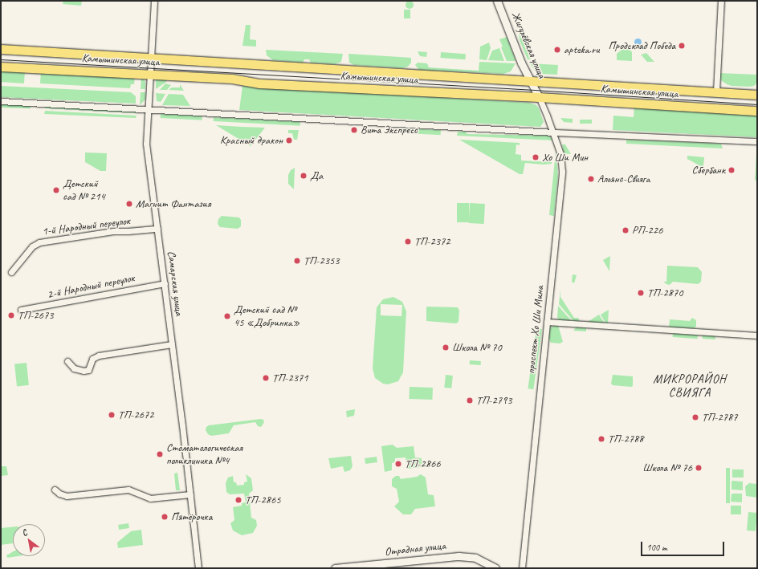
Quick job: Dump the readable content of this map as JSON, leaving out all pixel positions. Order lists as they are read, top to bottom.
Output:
{
  "streets": {
    "main road": ["Камышинская улица"],
    "street": [
      "Жигулёвская улица",
      "1-й Народный переулок",
      "Самарская улица",
      "2-й Народный переулок",
      "проспект Хо Ши Мина",
      "Отрадная улица"
    ]
  },
  "crossings": [
    ["Жигулёвская улица", "Камышинская улица"],
    ["Жигулёвская улица", "проспект Хо Ши Мина"],
    ["Камышинская улица", "Самарская улица"],
    ["Камышинская улица", "проспект Хо Ши Мина"],
    ["1-й Народный переулок", "Самарская улица"],
    ["Самарская улица", "2-й Народный переулок"]
  ],
  "districts": ["МИКРОРАЙОН СВИЯГА"],
  "places": [
    "Продсклад Победа",
    "apteka.ru",
    "Вита Экспресс",
    "Красный дракон",
    "Хо Ши Мин",
    "Сбербанк",
    "Да",
    "Альянс-Свияга",
    "Детский сад № 214",
    "Магнит Фантазия",
    "РП-226",
    "ТП-2372",
    "ТП-2353",
    "ТП-2870",
    "ТП-2673",
    "Детский сад № 45 «Добринка»",
    "Школа № 70",
    "ТП-2371",
    "ТП-2793",
    "ТП-2672",
    "ТП-2787",
    "ТП-2788",
    "Стоматологическая поликлиника №4",
    "ТП-2866",
    "Школа № 76",
    "ТП-2865",
    "Пятёрочка"
  ],
  "scale_bar": "100 m",
  "north": "top left"
}
